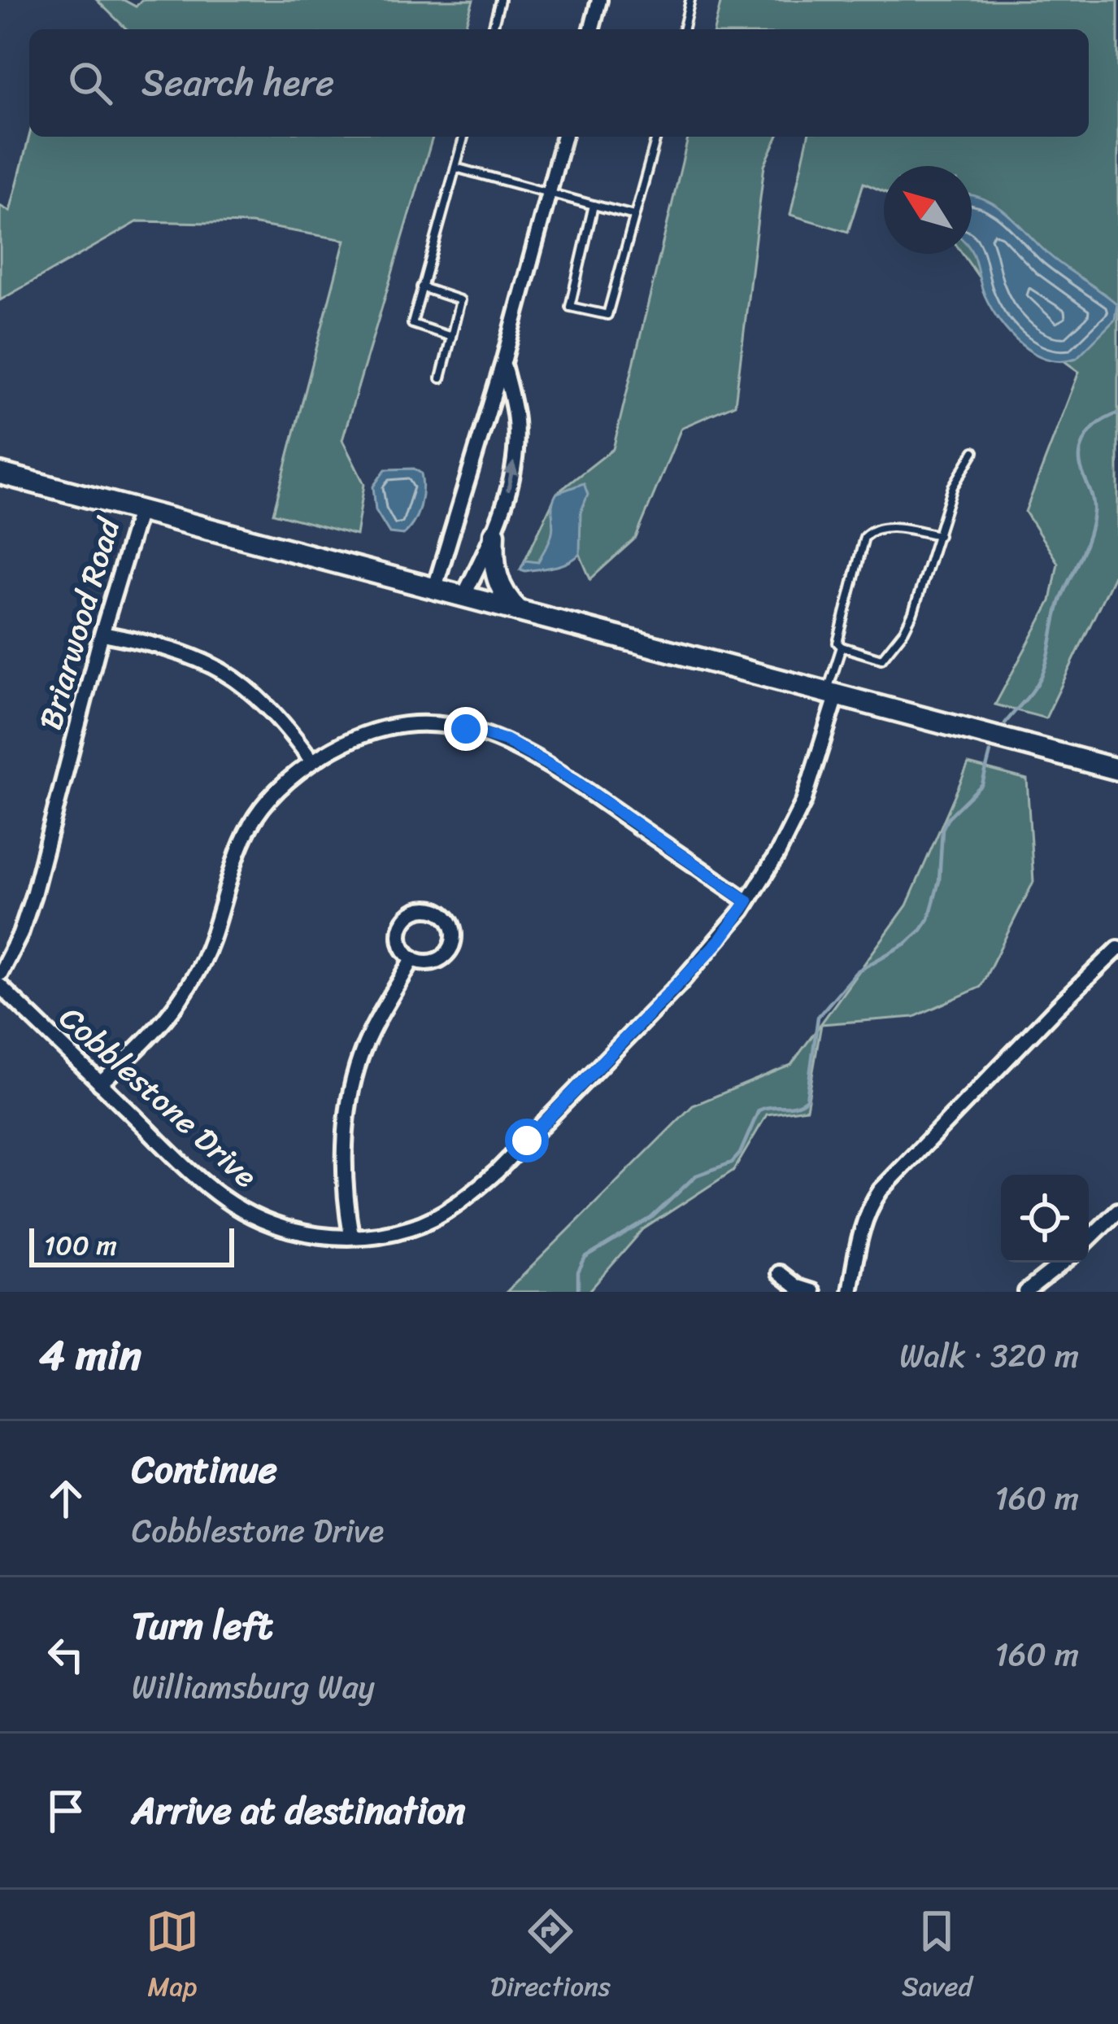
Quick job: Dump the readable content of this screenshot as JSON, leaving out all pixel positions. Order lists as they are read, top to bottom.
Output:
{
  "streets": {
    "street": ["Briarwood Road", "Cobblestone Drive"]
  },
  "scale_bar": "100 m",
  "north": "top left",
  "page": {
    "search": "Search here",
    "scale": "100 m",
    "heading": ["4 min", "Walk · 320 m"],
    "list": [
      ["Continue", "Cobblestone Drive", "160 m"],
      ["Turn left", "Williamsburg Way", "160 m"],
      "Arrive at destination"
    ],
    "nav": ["Map", "Directions", "Saved"]
  }
}
